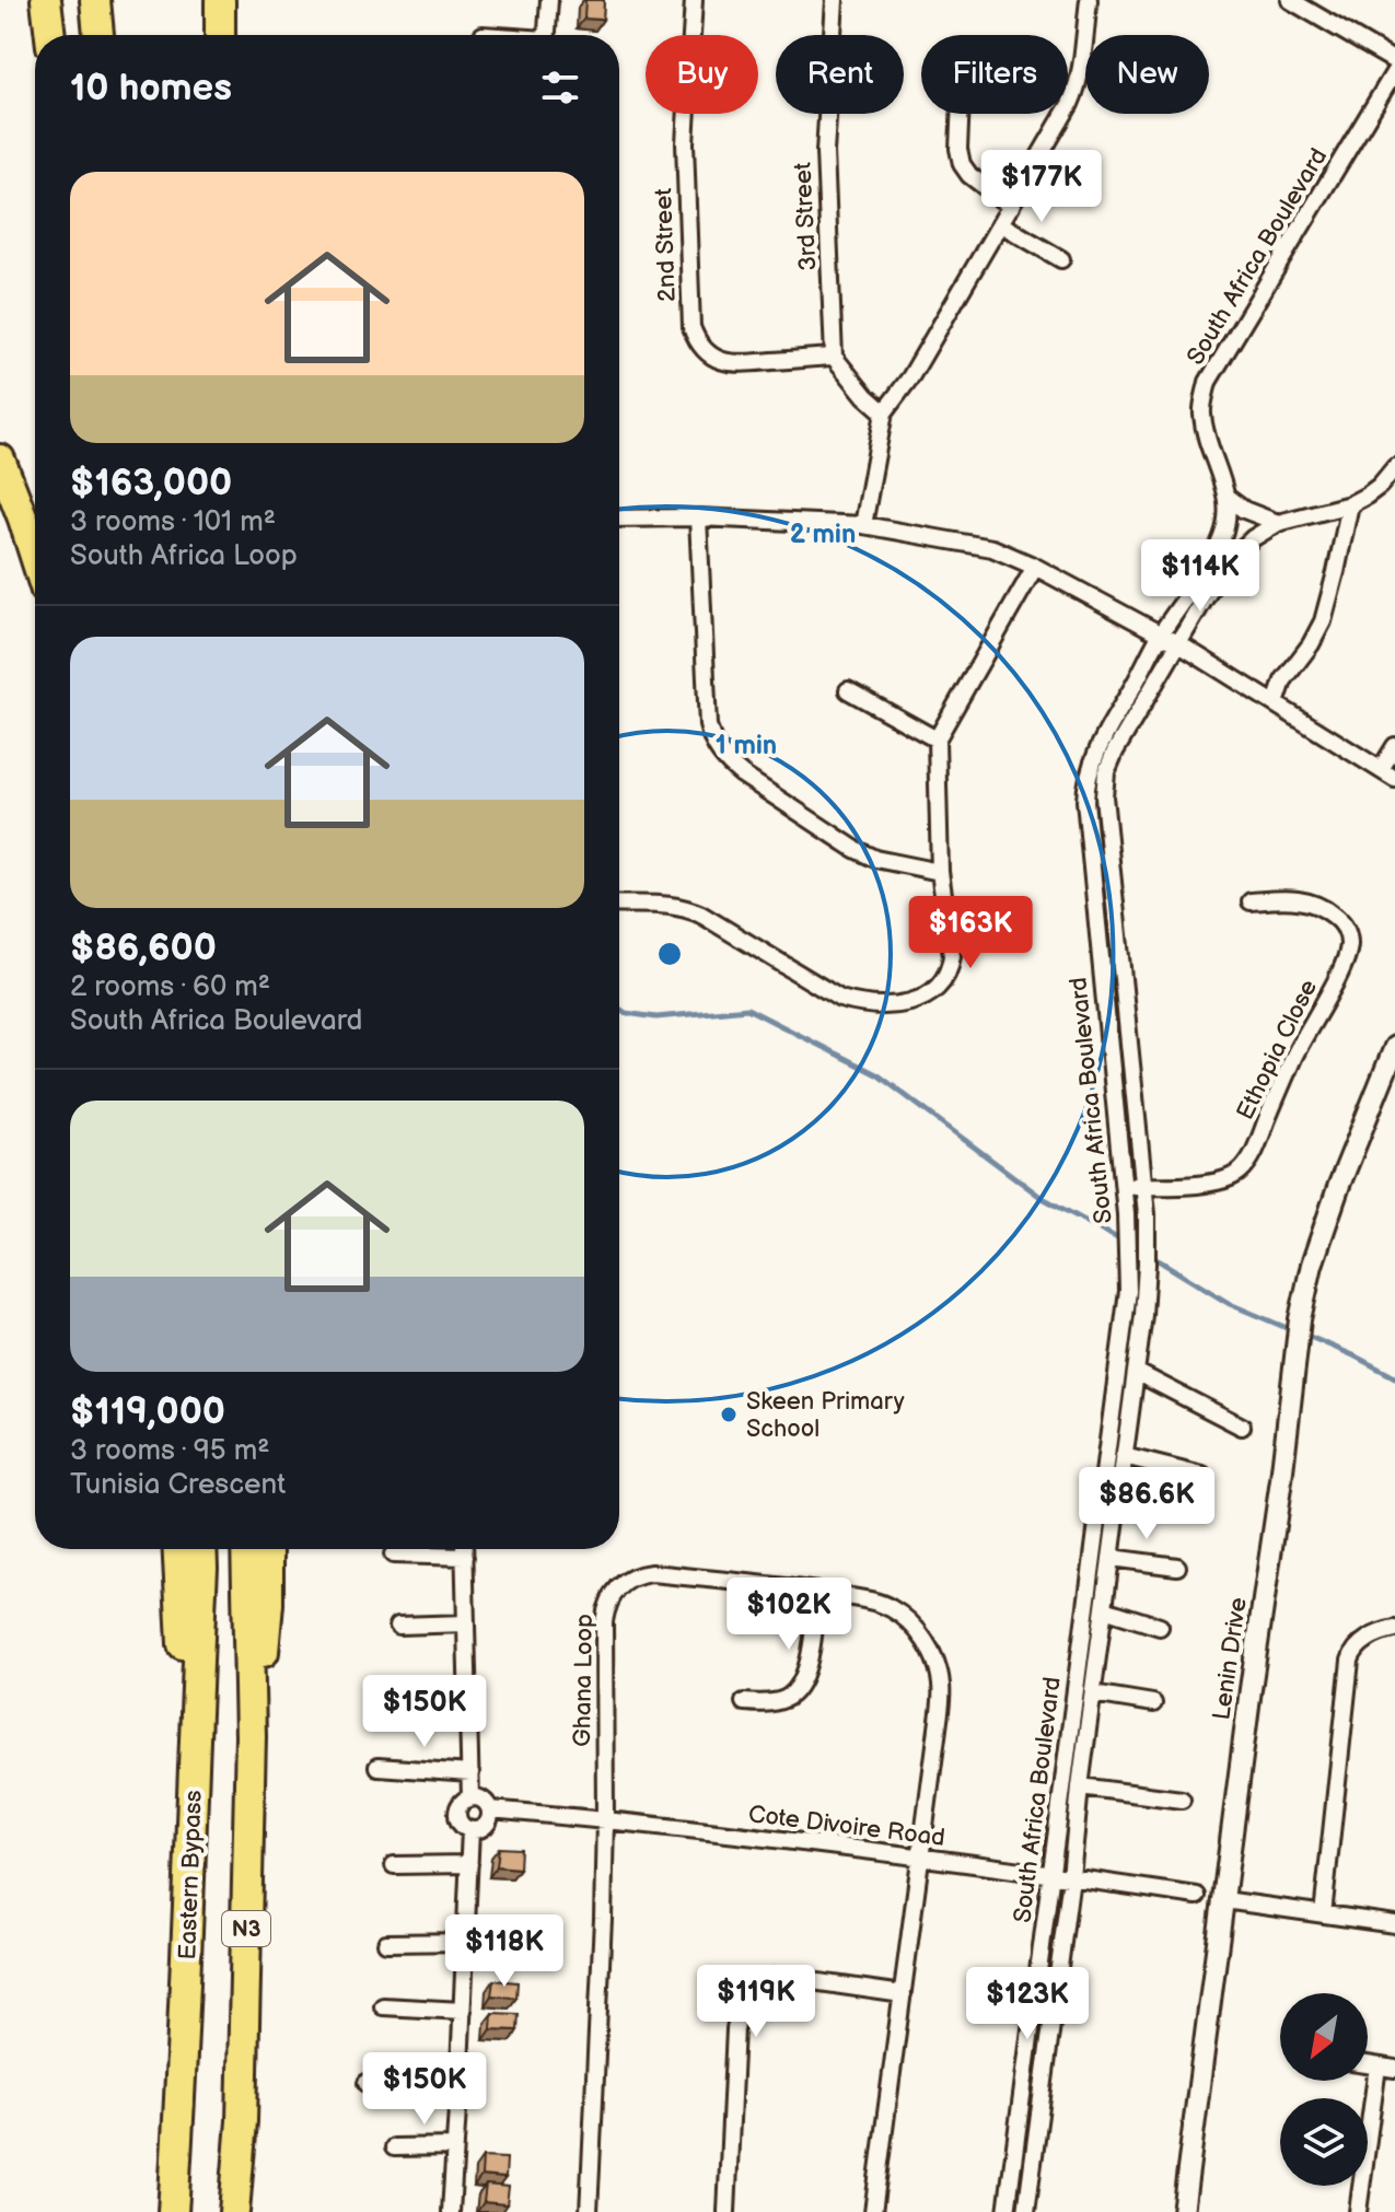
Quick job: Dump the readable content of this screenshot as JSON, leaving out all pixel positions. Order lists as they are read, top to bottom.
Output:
{
  "streets": {
    "highway": ["Eastern Bypass", "N3"],
    "street": [
      "3rd Street",
      "2nd Street",
      "South Africa Boulevard",
      "Ethopia Close",
      "Lenin Drive",
      "Ghana Loop",
      "Cote Divoire Road"
    ]
  },
  "crossings": [
    ["3rd Street", "2nd Street"],
    ["South Africa Boulevard", "Ethopia Close"],
    ["South Africa Boulevard", "Cote Divoire Road"],
    ["Ghana Loop", "Cote Divoire Road"]
  ],
  "places": ["Skeen Primary School"],
  "north": "bottom left",
  "page": {
    "chip": [
      "Buy",
      "Rent",
      "Filters",
      "New"
    ],
    "heading": "10 homes",
    "list": [
      {
        "name": "$163,000",
        "note": "3 rooms · 101 m² · South Africa Loop"
      },
      {
        "name": "$86,600",
        "note": "2 rooms · 60 m² · South Africa Boulevard"
      },
      {
        "name": "$119,000",
        "note": "3 rooms · 95 m² · Tunisia Crescent"
      }
    ],
    "price": [
      "$177K",
      "$114K",
      "$163K",
      "$86.6K",
      "$102K",
      "$150K",
      "$118K",
      "$119K",
      "$123K",
      "$150K"
    ]
  },
  "rings": ["2 min", "1 min"]
}
